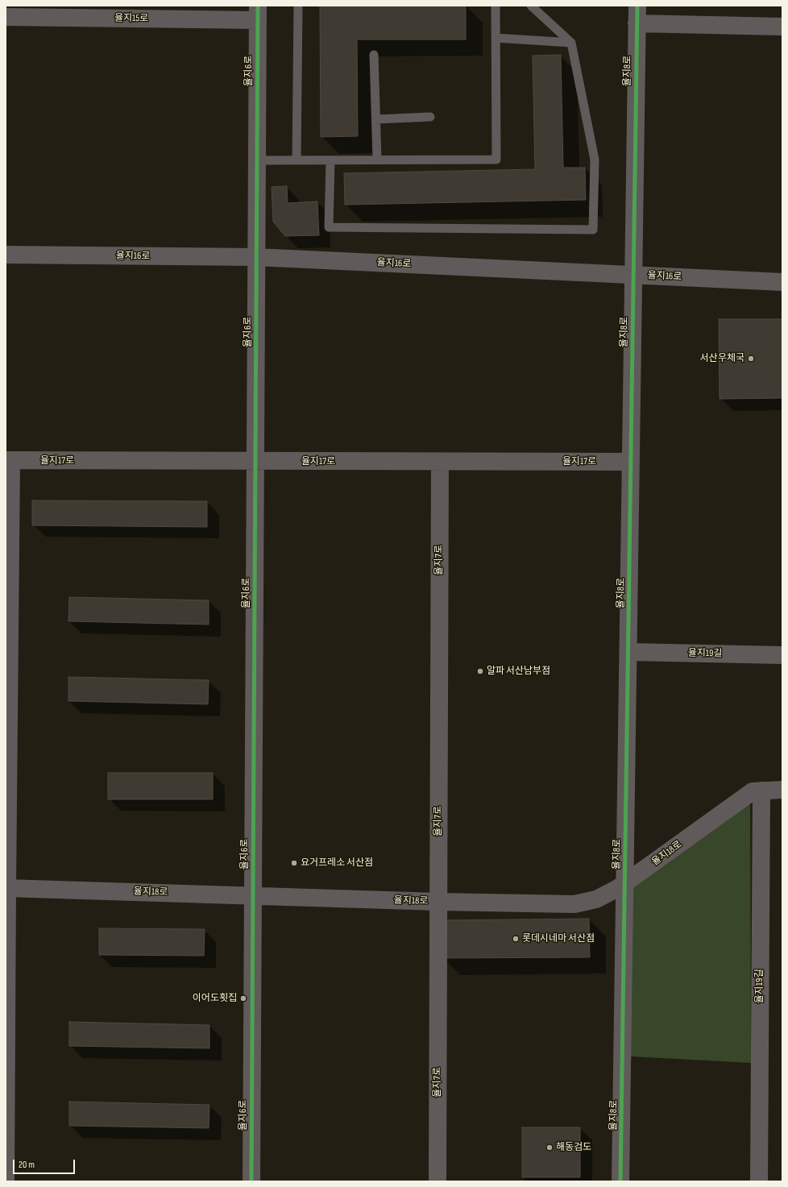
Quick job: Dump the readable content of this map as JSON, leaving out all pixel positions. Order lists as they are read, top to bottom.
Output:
{
  "streets": {
    "street": [
      "율지15로",
      "율지6로",
      "율지8로",
      "율지16로",
      "율지17로",
      "율지7로",
      "율지19길",
      "율지18로"
    ]
  },
  "crossings": [
    ["율지15로", "율지6로"],
    ["율지6로", "율지16로"],
    ["율지6로", "율지17로"],
    ["율지6로", "율지18로"],
    ["율지8로", "율지16로"],
    ["율지8로", "율지17로"],
    ["율지8로", "율지19길"],
    ["율지8로", "율지18로"],
    ["율지17로", "율지7로"],
    ["율지7로", "율지18로"],
    ["율지19길", "율지18로"]
  ],
  "places": [
    "서산우체국",
    "알파 서산남부점",
    "요거프레소 서산점",
    "롯데시네마 서산점",
    "이어도횟집",
    "해동검도"
  ],
  "scale_bar": "20 m"
}
